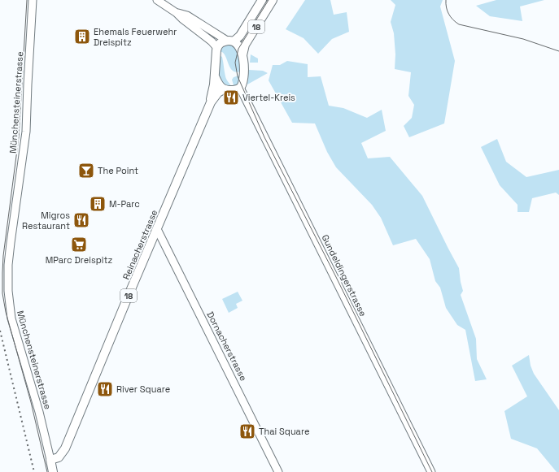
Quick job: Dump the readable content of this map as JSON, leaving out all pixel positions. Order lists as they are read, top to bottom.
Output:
{
  "streets": {
    "main road": [
      "18",
      "Münchensteinerstrasse",
      "Reinacherstrasse",
      "Gundeldingerstrasse",
      "Dornacherstrasse"
    ]
  },
  "crossings": [
    ["18", "Reinacherstrasse"],
    ["18", "Gundeldingerstrasse"],
    ["Münchensteinerstrasse", "Reinacherstrasse"],
    ["Reinacherstrasse", "Dornacherstrasse"]
  ],
  "places": {
    "building": ["Ehemals Feuerwehr Dreispitz", "M-Parc"],
    "restaurant": [
      "Viertel-Kreis",
      "Migros Restaurant",
      "River Square",
      "Thai Square"
    ],
    "bar": ["The Point"],
    "supermarket": ["MParc Dreispitz"]
  }
}
